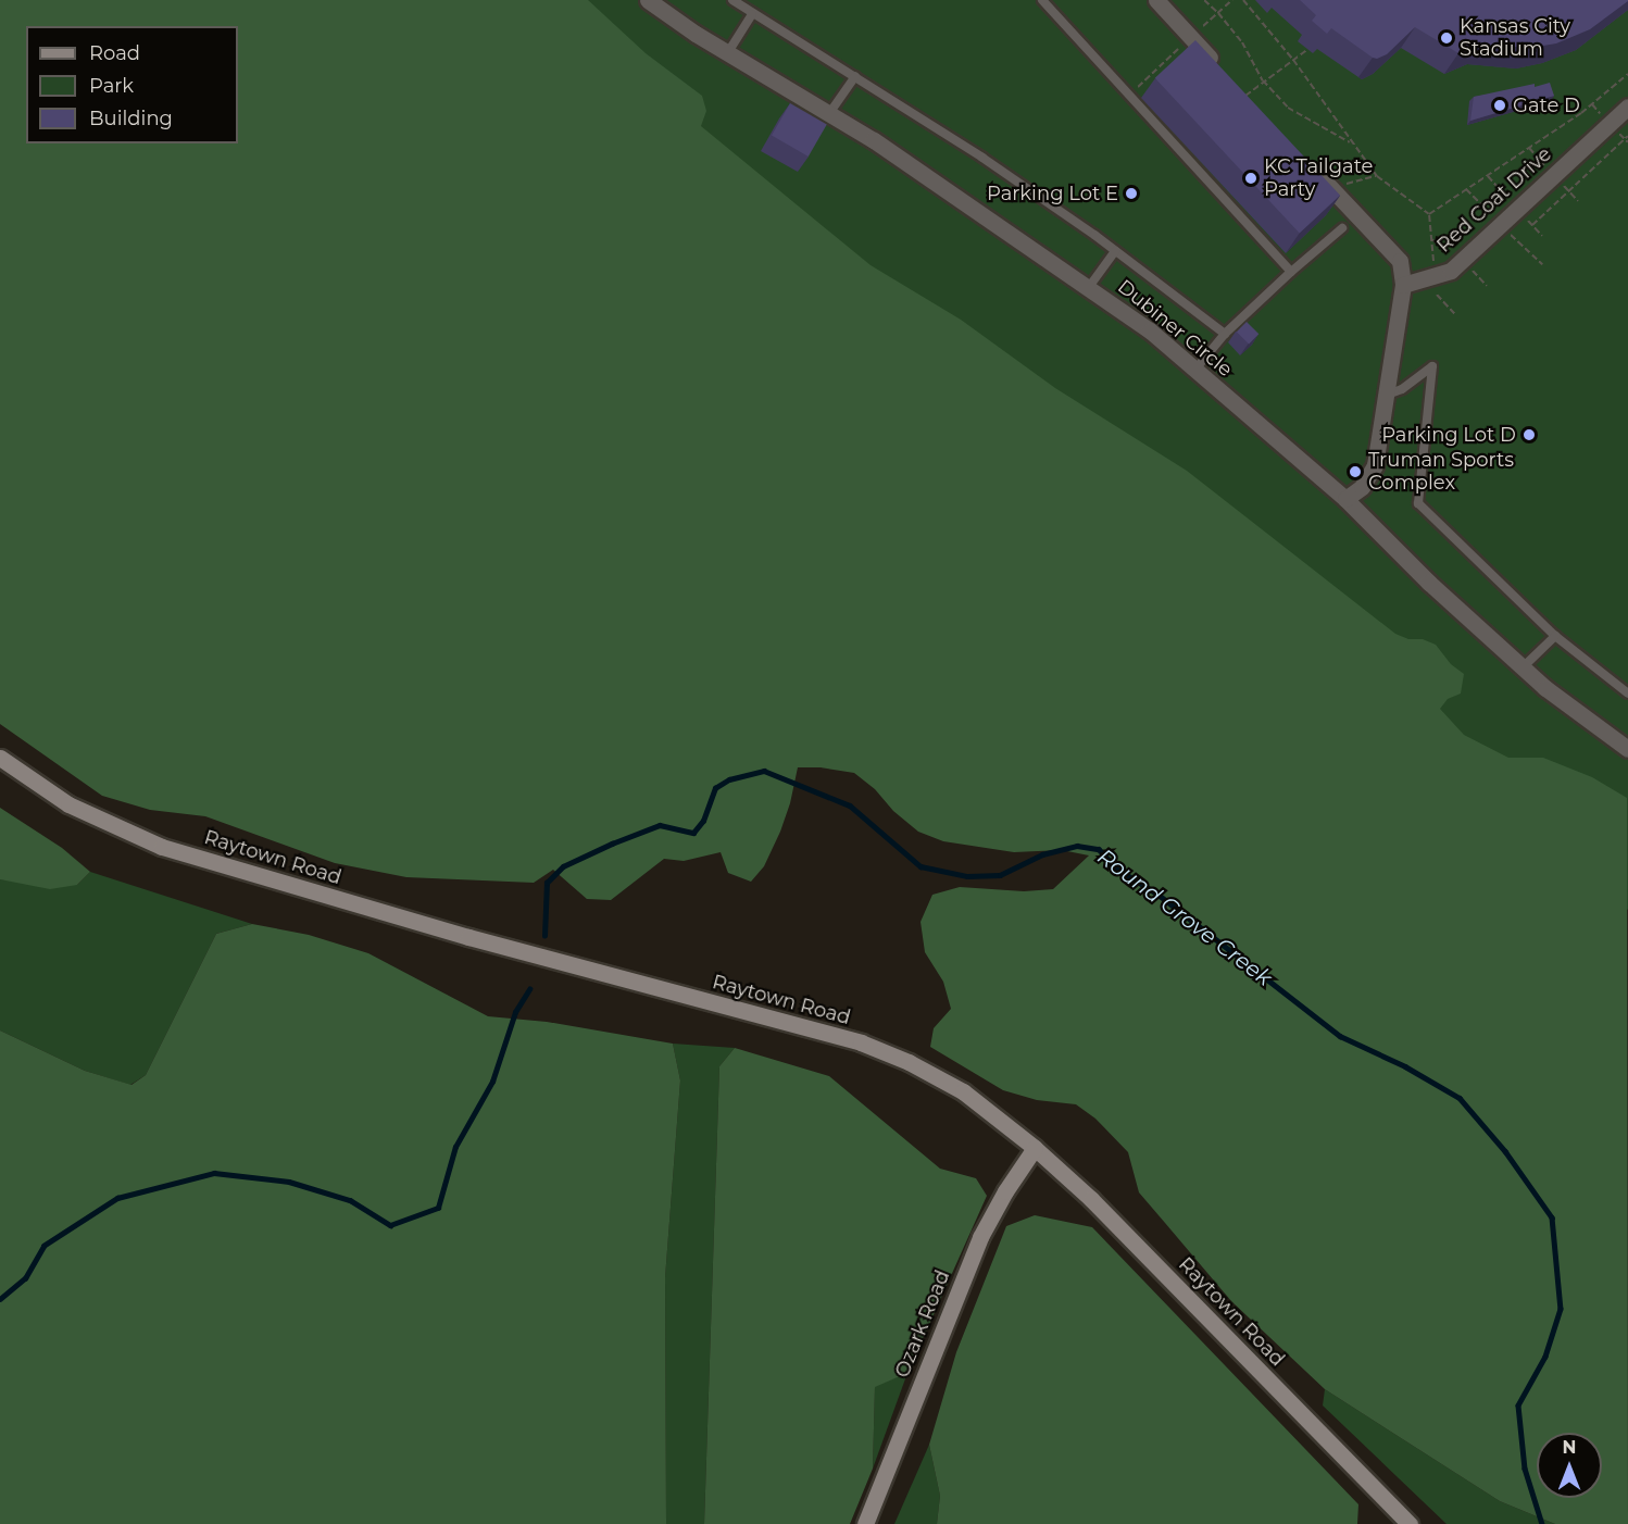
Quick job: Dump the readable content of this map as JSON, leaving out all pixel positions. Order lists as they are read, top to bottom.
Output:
{
  "streets": {
    "main road": ["Raytown Road", "Ozark Road"],
    "street": ["Red Coat Drive", "Dubiner Circle"]
  },
  "crossings": [
    ["Raytown Road", "Ozark Road"]
  ],
  "water": ["Round Grove Creek"],
  "places": [
    "Kansas City Stadium",
    "Gate D",
    "KC Tailgate Party",
    "Parking Lot E",
    "Parking Lot D",
    "Truman Sports Complex"
  ],
  "legend": ["Road", "Park", "Building"],
  "north": "top"
}
